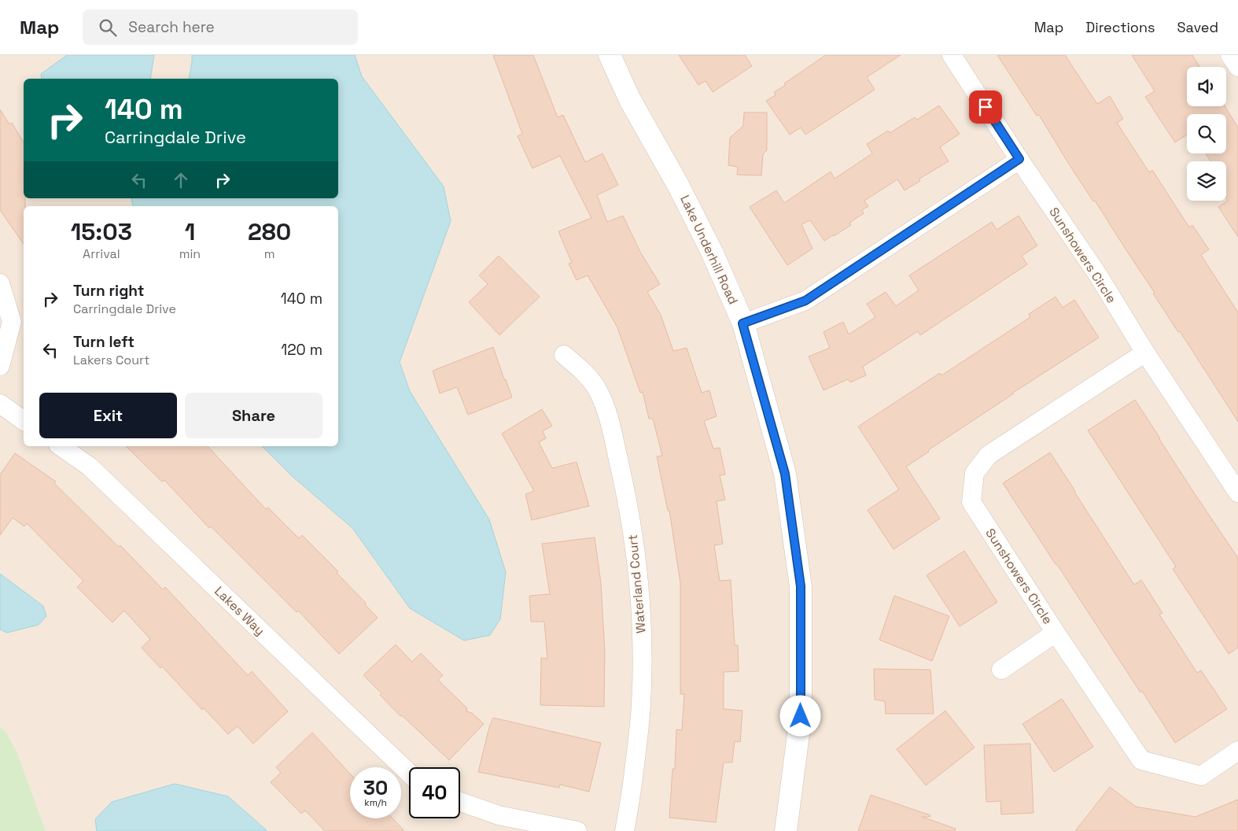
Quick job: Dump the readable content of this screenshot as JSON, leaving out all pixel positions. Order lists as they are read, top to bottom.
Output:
{
  "streets": {
    "street": [
      "Lake Underhill Road",
      "Sunshowers Circle",
      "Waterland Court",
      "Lakes Way"
    ]
  },
  "page": {
    "header": "Map",
    "search": "Search here",
    "nav": ["Map", "Directions", "Saved"],
    "turn": ["140 m", "Carringdale Drive"],
    "eta": [
      "15:03",
      "Arrival",
      "1",
      "min",
      "280",
      "m"
    ],
    "list": [
      {
        "name": "Turn right",
        "note": "Carringdale Drive",
        "value": "140 m"
      },
      {
        "name": "Turn left",
        "note": "Lakers Court",
        "value": "120 m"
      }
    ],
    "buttons": ["Exit", "Share"],
    "speed": "30 km/h",
    "limit": "40"
  }
}
